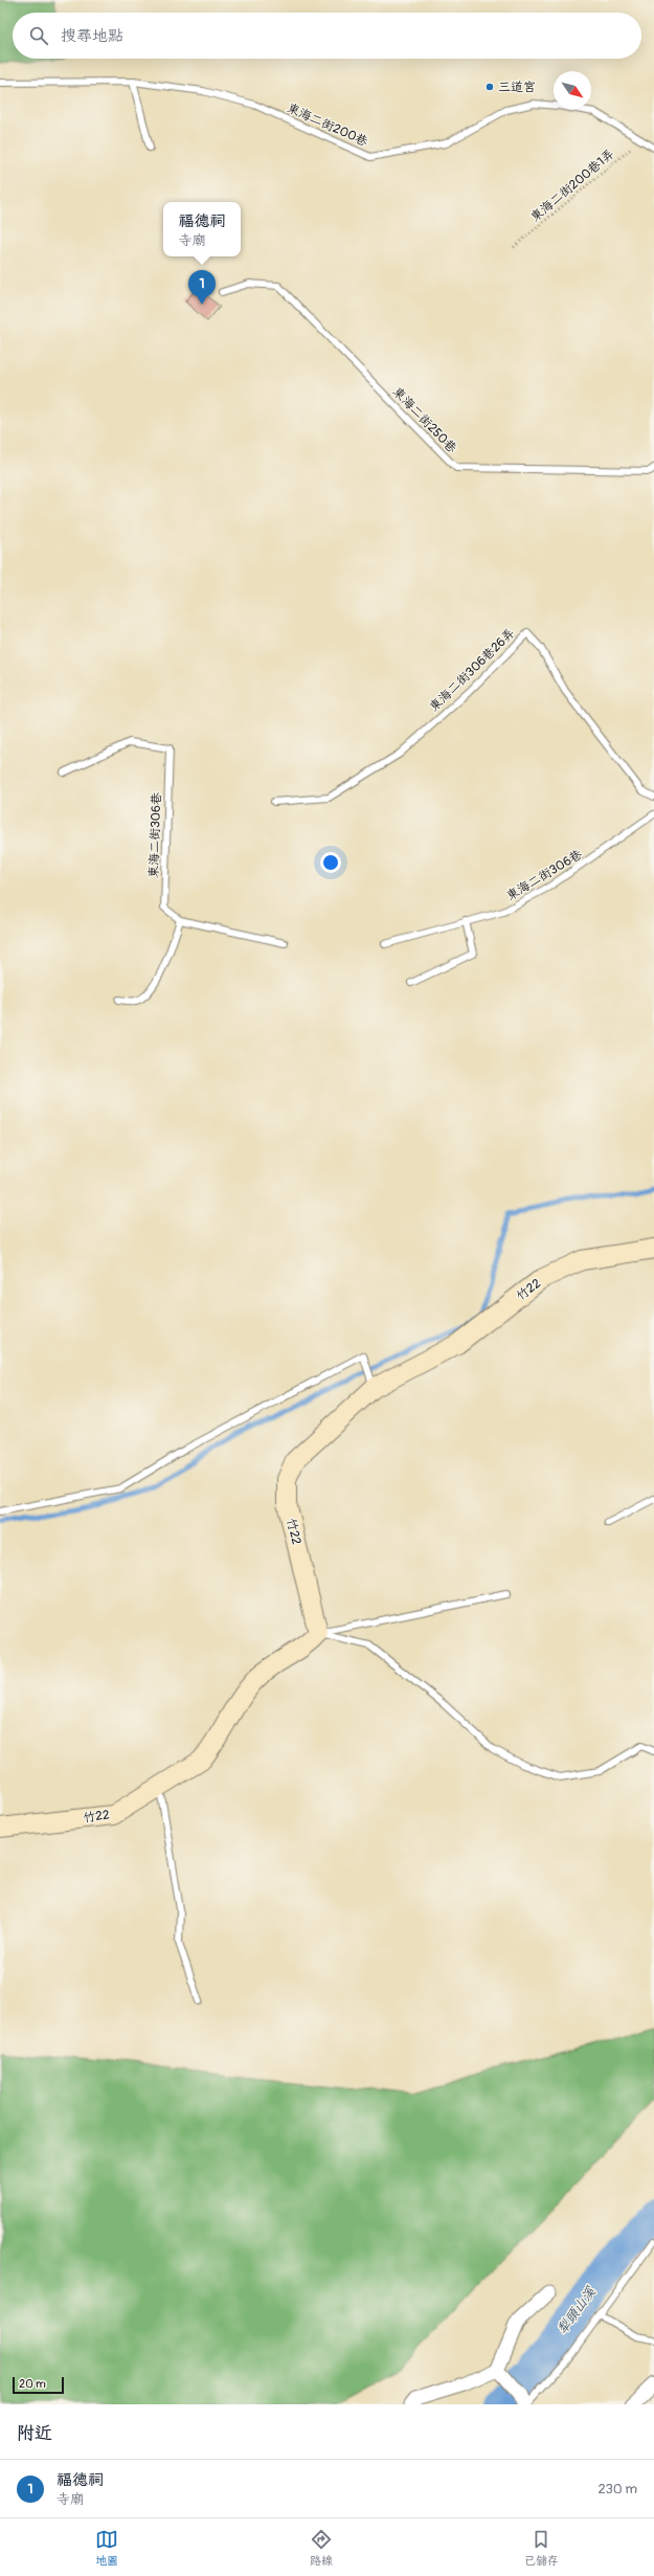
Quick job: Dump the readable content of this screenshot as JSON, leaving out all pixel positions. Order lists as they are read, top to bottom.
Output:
{
  "streets": {
    "street": ["竹22"],
    "lane": [
      "東海二街200巷",
      "東海二街250巷",
      "東海二街306巷26弄",
      "東海二街306巷"
    ],
    "path": ["東海二街200巷1弄"]
  },
  "crossings": [
    ["東海二街200巷", "東海二街200巷1弄"]
  ],
  "water": ["犁頭山溪"],
  "places": ["三道宮"],
  "scale_bar": "20 m",
  "north": "bottom right",
  "page": {
    "search": "搜尋地點",
    "popup": ["福德祠", "寺廟"],
    "pins": "1",
    "scale": "20 m",
    "heading": "附近",
    "list": [
      {
        "mark": "1",
        "name": "福德祠",
        "note": "寺廟",
        "value": "230 m"
      }
    ],
    "nav": ["地圖", "路線", "已儲存"]
  }
}
